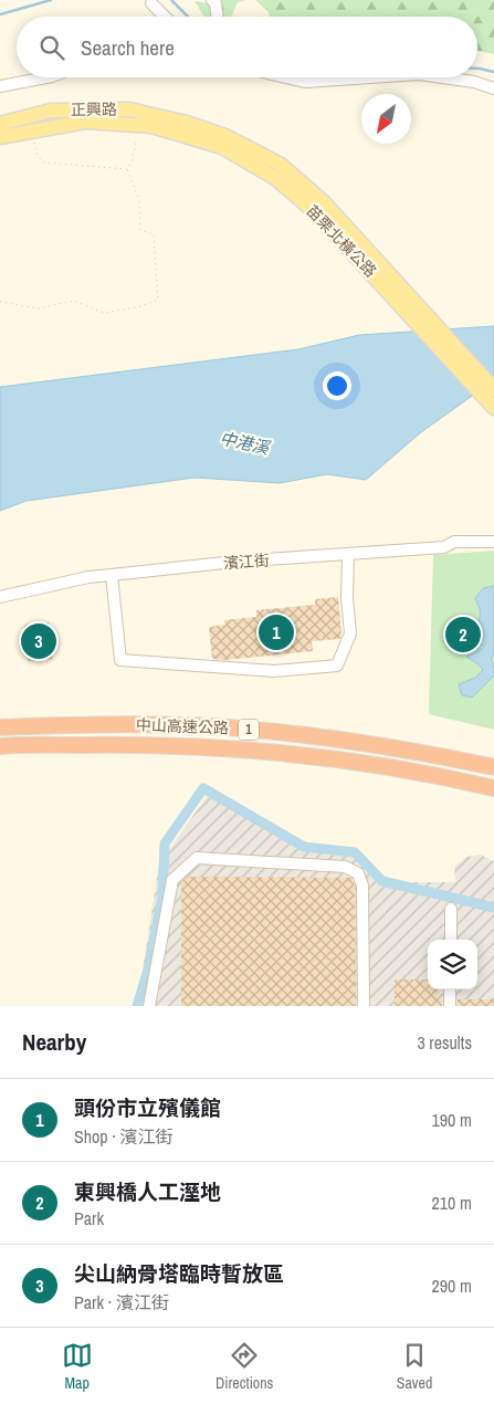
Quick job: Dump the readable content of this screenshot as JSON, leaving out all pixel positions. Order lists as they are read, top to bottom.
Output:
{
  "streets": {
    "highway": ["中山高速公路", "1"],
    "main road": ["正興路", "苗栗北橫公路"],
    "street": ["濱江街"]
  },
  "crossings": [
    ["正興路", "苗栗北橫公路"]
  ],
  "water": ["中港溪"],
  "north": "bottom left",
  "page": {
    "search": "Search here",
    "pins": ["1", "2", "3"],
    "heading": ["Nearby", "3 results"],
    "list": [
      {
        "mark": "1",
        "name": "頭份市立殯儀館",
        "note": "Shop · 濱江街",
        "value": "190 m"
      },
      {
        "mark": "2",
        "name": "東興橋人工溼地",
        "note": "Park",
        "value": "210 m"
      },
      {
        "mark": "3",
        "name": "尖山納骨塔臨時暫放區",
        "note": "Park · 濱江街",
        "value": "290 m"
      }
    ],
    "nav": ["Map", "Directions", "Saved"]
  }
}
